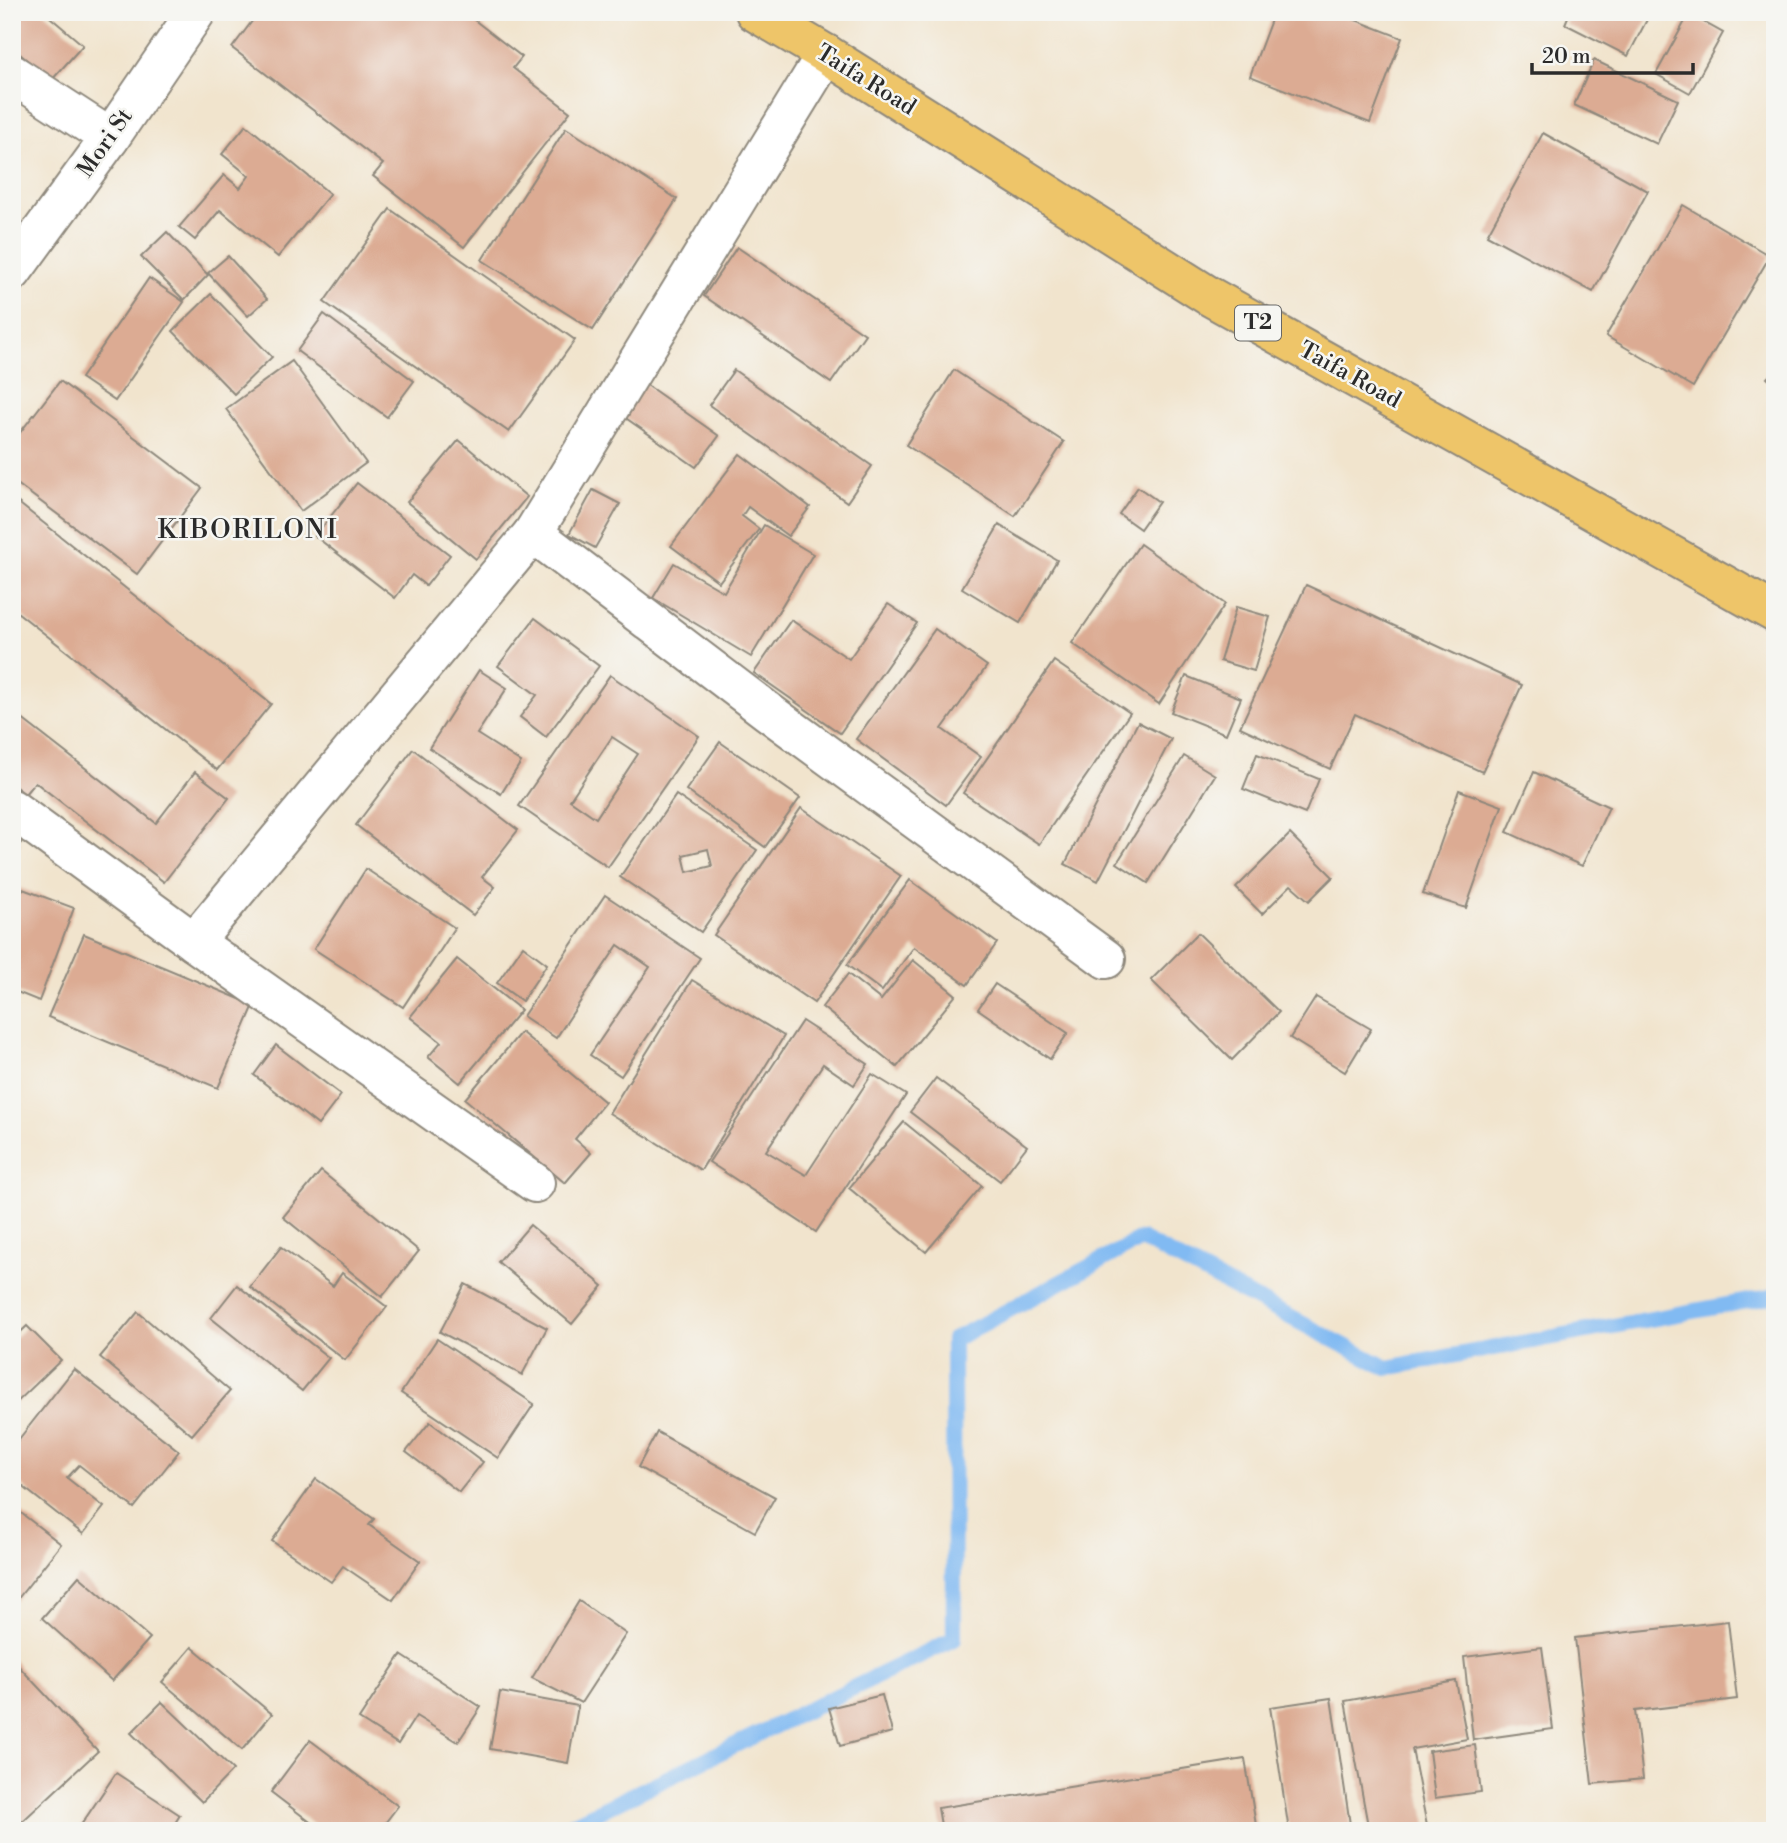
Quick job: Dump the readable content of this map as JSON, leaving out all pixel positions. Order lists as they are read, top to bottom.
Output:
{
  "streets": {
    "highway": ["Taifa Road", "T2"],
    "street": ["Mori St"]
  },
  "districts": ["KIBORILONI"],
  "scale_bar": "20 m"
}
